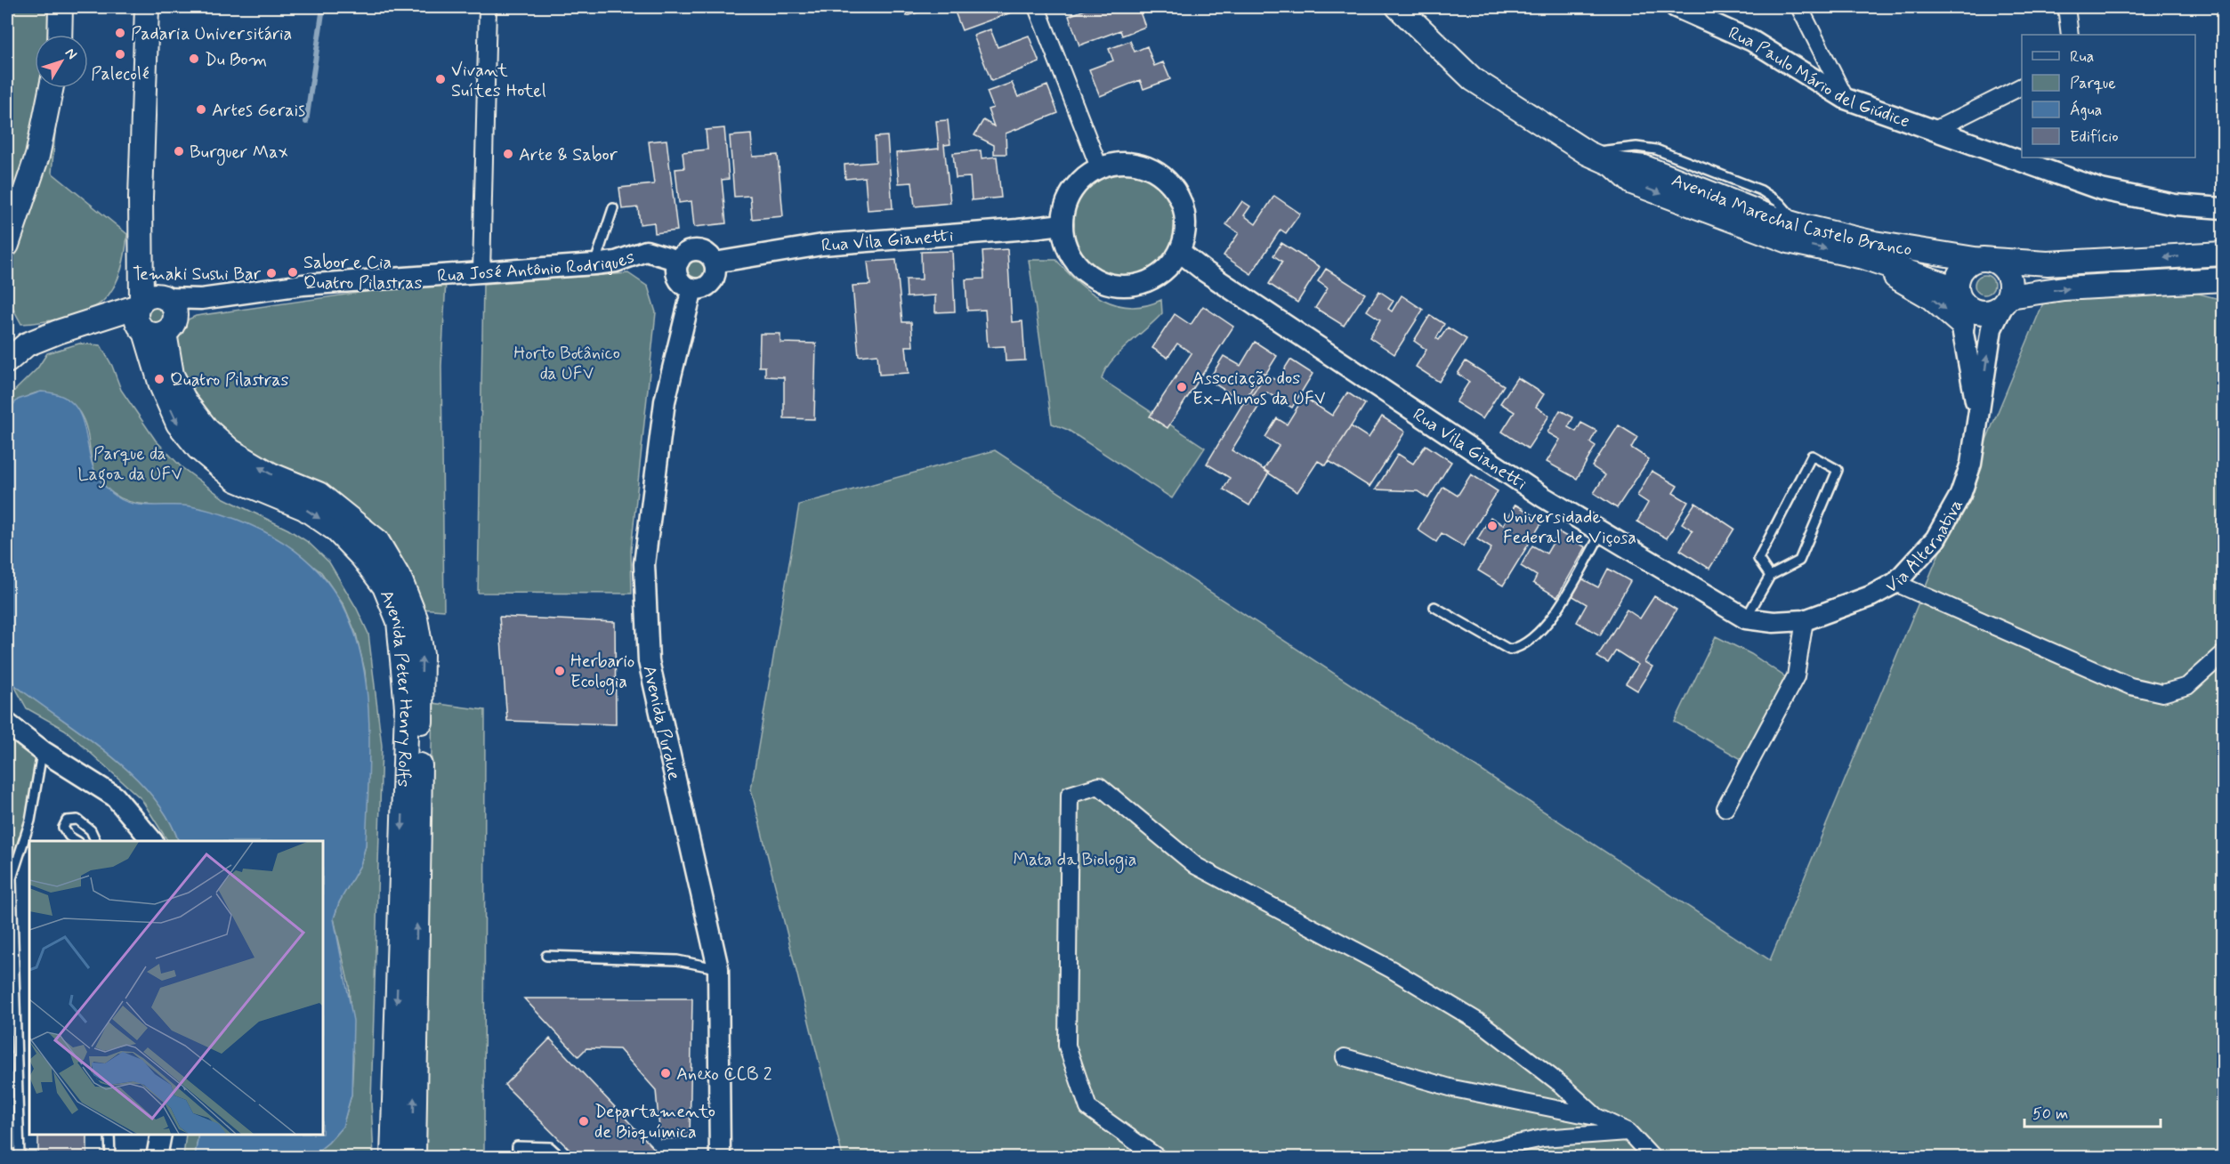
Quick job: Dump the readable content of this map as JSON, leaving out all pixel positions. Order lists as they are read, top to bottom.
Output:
{
  "streets": {
    "main road": ["Avenida Marechal Castelo Branco", "Avenida Peter Henry Rolfs"],
    "street": [
      "Rua Paulo Mário del Giúdice",
      "Rua Vila Gianetti",
      "Rua José Antônio Rodrigues",
      "Via Alternativa",
      "Avenida Purdue"
    ]
  },
  "crossings": [
    ["Avenida Marechal Castelo Branco", "Via Alternativa"],
    ["Rua Vila Gianetti", "Rua José Antônio Rodrigues"],
    ["Rua Vila Gianetti", "Via Alternativa"],
    ["Rua Vila Gianetti", "Avenida Purdue"],
    ["Rua José Antônio Rodrigues", "Avenida Peter Henry Rolfs"],
    ["Rua José Antônio Rodrigues", "Avenida Purdue"]
  ],
  "parks": ["Horto Botânico da UFV", "Parque da Lagoa da UFV", "Mata da Biologia"],
  "places": [
    "Padaria Universitária",
    "Palecolé",
    "Du Bom",
    "Vivant Suítes Hotel",
    "Artes Gerais",
    "Burguer Max",
    "Arte & Sabor",
    "Sabor e Cia Quatro Pilastras",
    "Temaki Sushi Bar",
    "Quatro Pilastras",
    "Associação dos Ex-Alunos da UFV",
    "Universidade Federal de Viçosa",
    "Herbario Ecologia",
    "Anexo CCB 2",
    "Departamento de Bioquímica"
  ],
  "legend": [
    "Rua",
    "Parque",
    "Água",
    "Edifício"
  ],
  "scale_bar": "50 m",
  "north": "top right"
}
